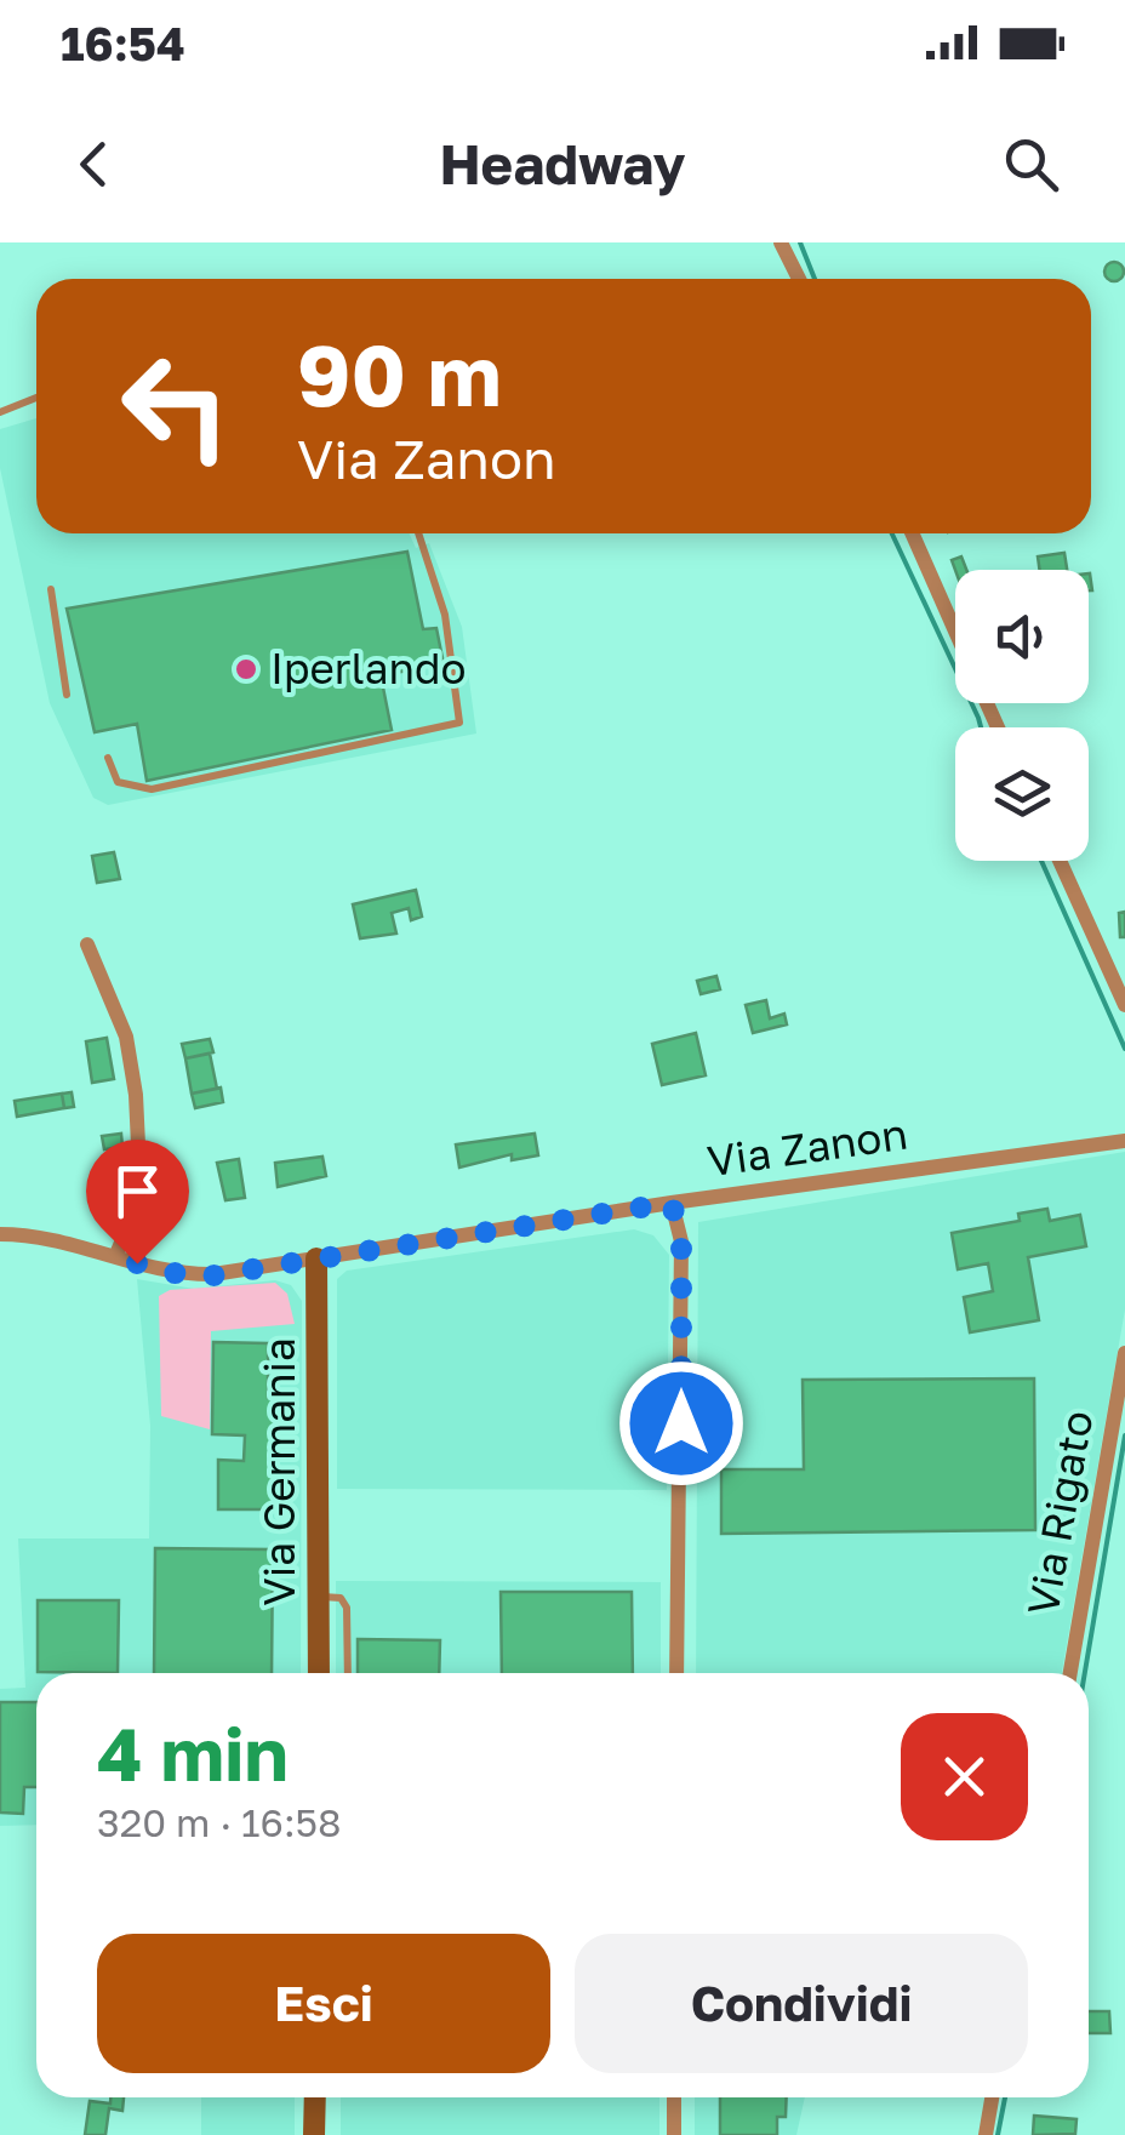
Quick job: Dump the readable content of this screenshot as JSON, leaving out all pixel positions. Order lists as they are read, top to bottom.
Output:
{
  "streets": {
    "street": ["Via Zanon", "Via Germania", "Via Rigato"]
  },
  "crossings": [
    ["Via Zanon", "Via Germania"]
  ],
  "places": ["Iperlando"],
  "page": {
    "status": "16:54",
    "header": "Headway",
    "turn": ["90 m", "Via Zanon"],
    "heading": ["4 min", "320 m · 16:58"],
    "buttons": ["Esci", "Condividi"]
  }
}
